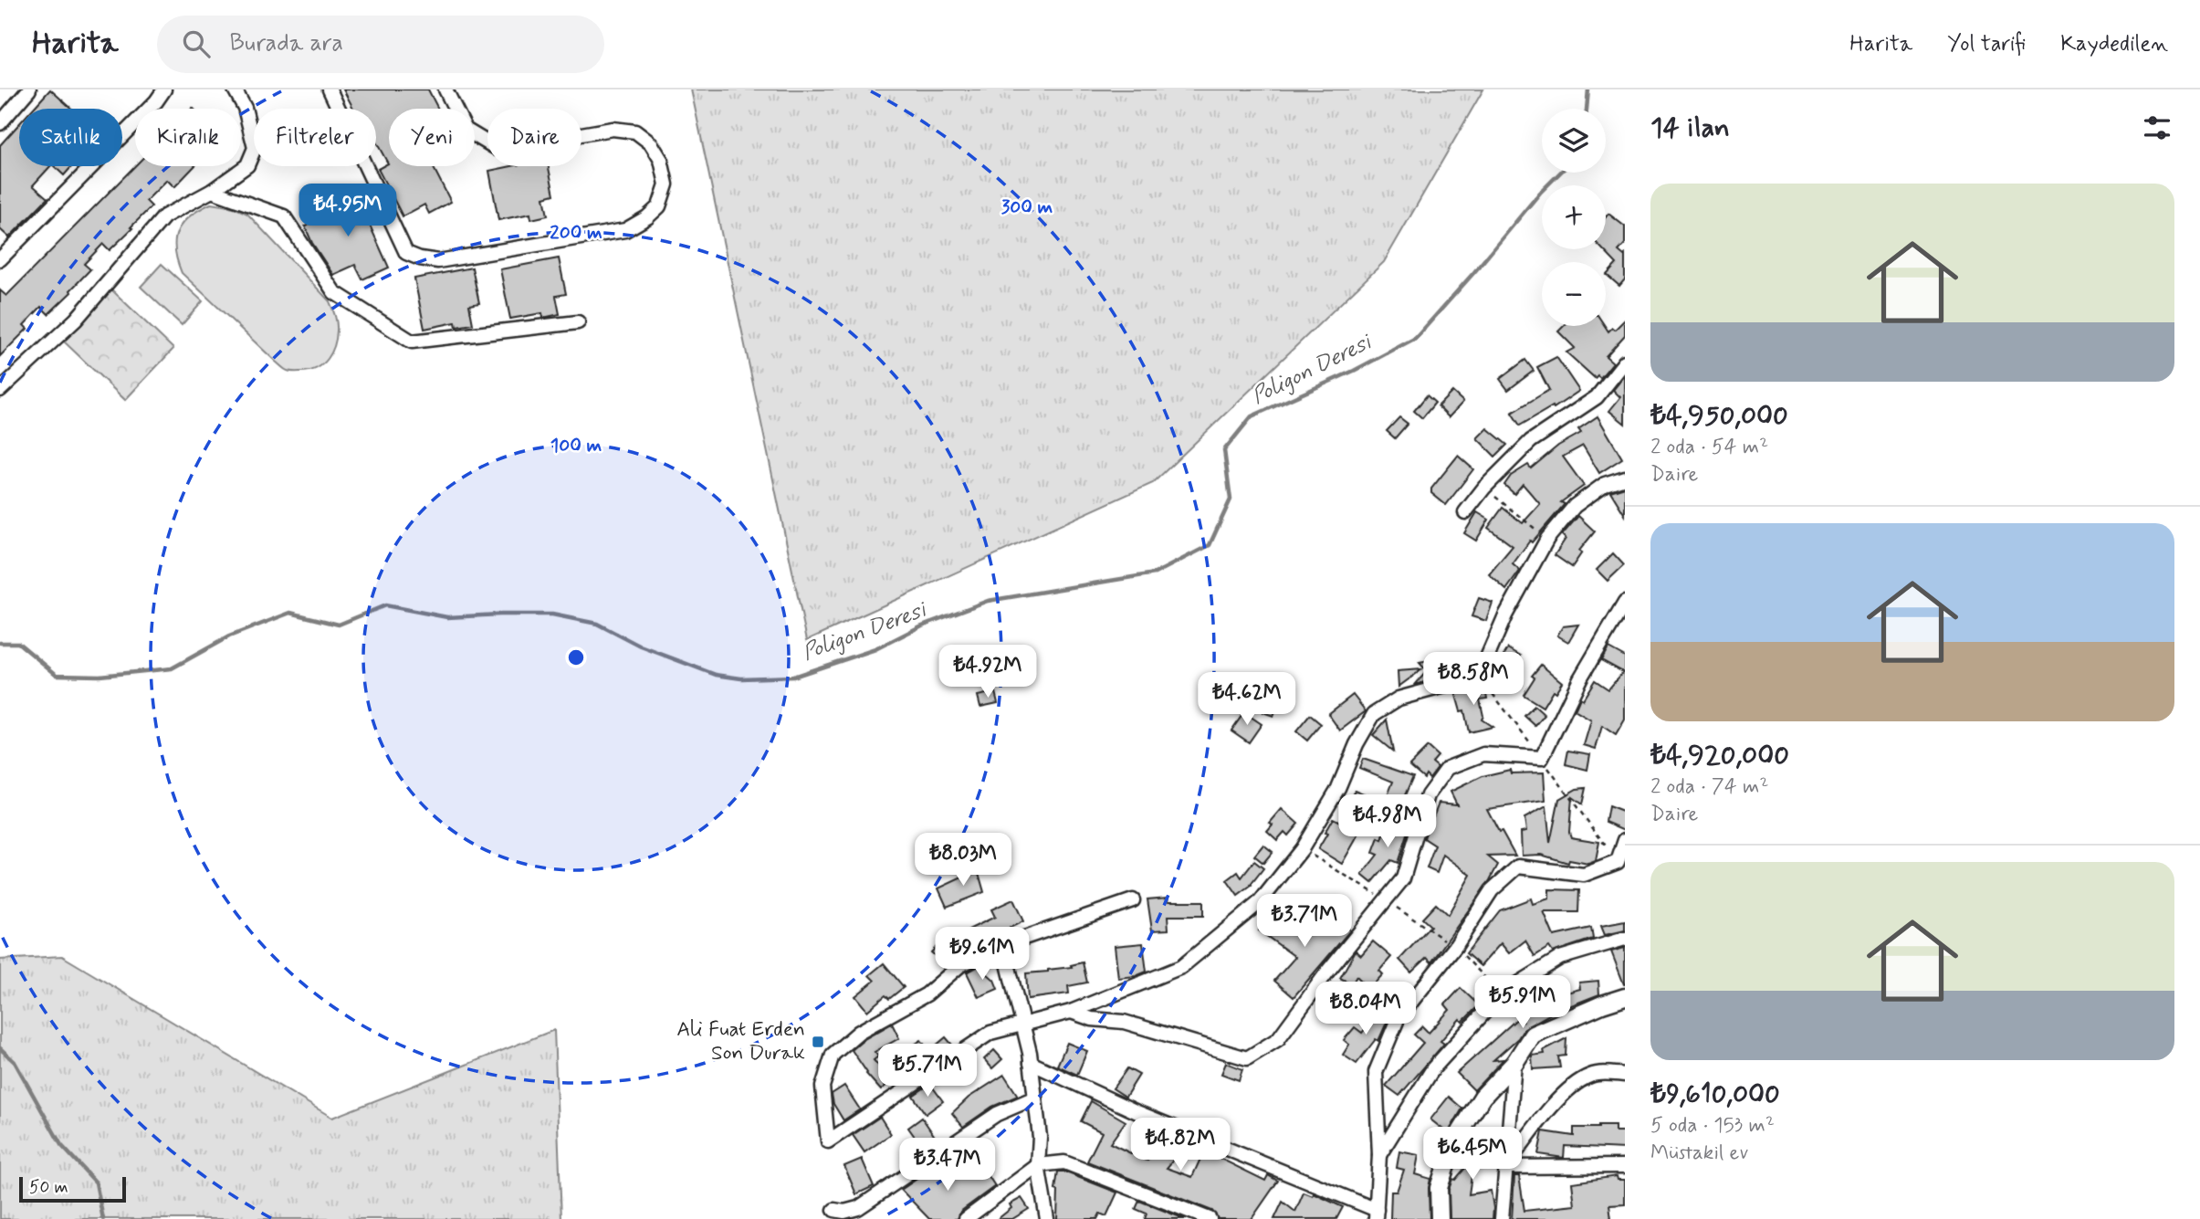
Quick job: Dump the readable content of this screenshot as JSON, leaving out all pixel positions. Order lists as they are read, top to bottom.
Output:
{
  "water": ["Poligon Deresi"],
  "places": {
    "transit": ["Ali Fuat Erden Son Durak"]
  },
  "scale_bar": "50 m",
  "page": {
    "header": "Harita",
    "search": "Burada ara",
    "nav": ["Harita", "Yol tarifi", "Kaydedilen"],
    "heading": "14 ilan",
    "map_buttons": ["+", "−"],
    "chip": [
      "Satılık",
      "Kiralık",
      "Filtreler",
      "Yeni",
      "Daire"
    ],
    "list": [
      {
        "name": "₺4,950,000",
        "note": "2 oda · 54 m² · Daire"
      },
      {
        "name": "₺4,920,000",
        "note": "2 oda · 74 m² · Daire"
      },
      {
        "name": "₺9,610,000",
        "note": "5 oda · 153 m² · Müstakil ev"
      }
    ],
    "price": [
      "₺4.95M",
      "₺4.92M",
      "₺8.58M",
      "₺4.62M",
      "₺4.98M",
      "₺8.03M",
      "₺3.71M",
      "₺9.61M",
      "₺5.91M",
      "₺8.04M",
      "₺5.71M",
      "₺4.82M",
      "₺6.45M",
      "₺3.47M"
    ],
    "scale": "50 m"
  },
  "rings": ["300 m", "200 m", "100 m"]
}
